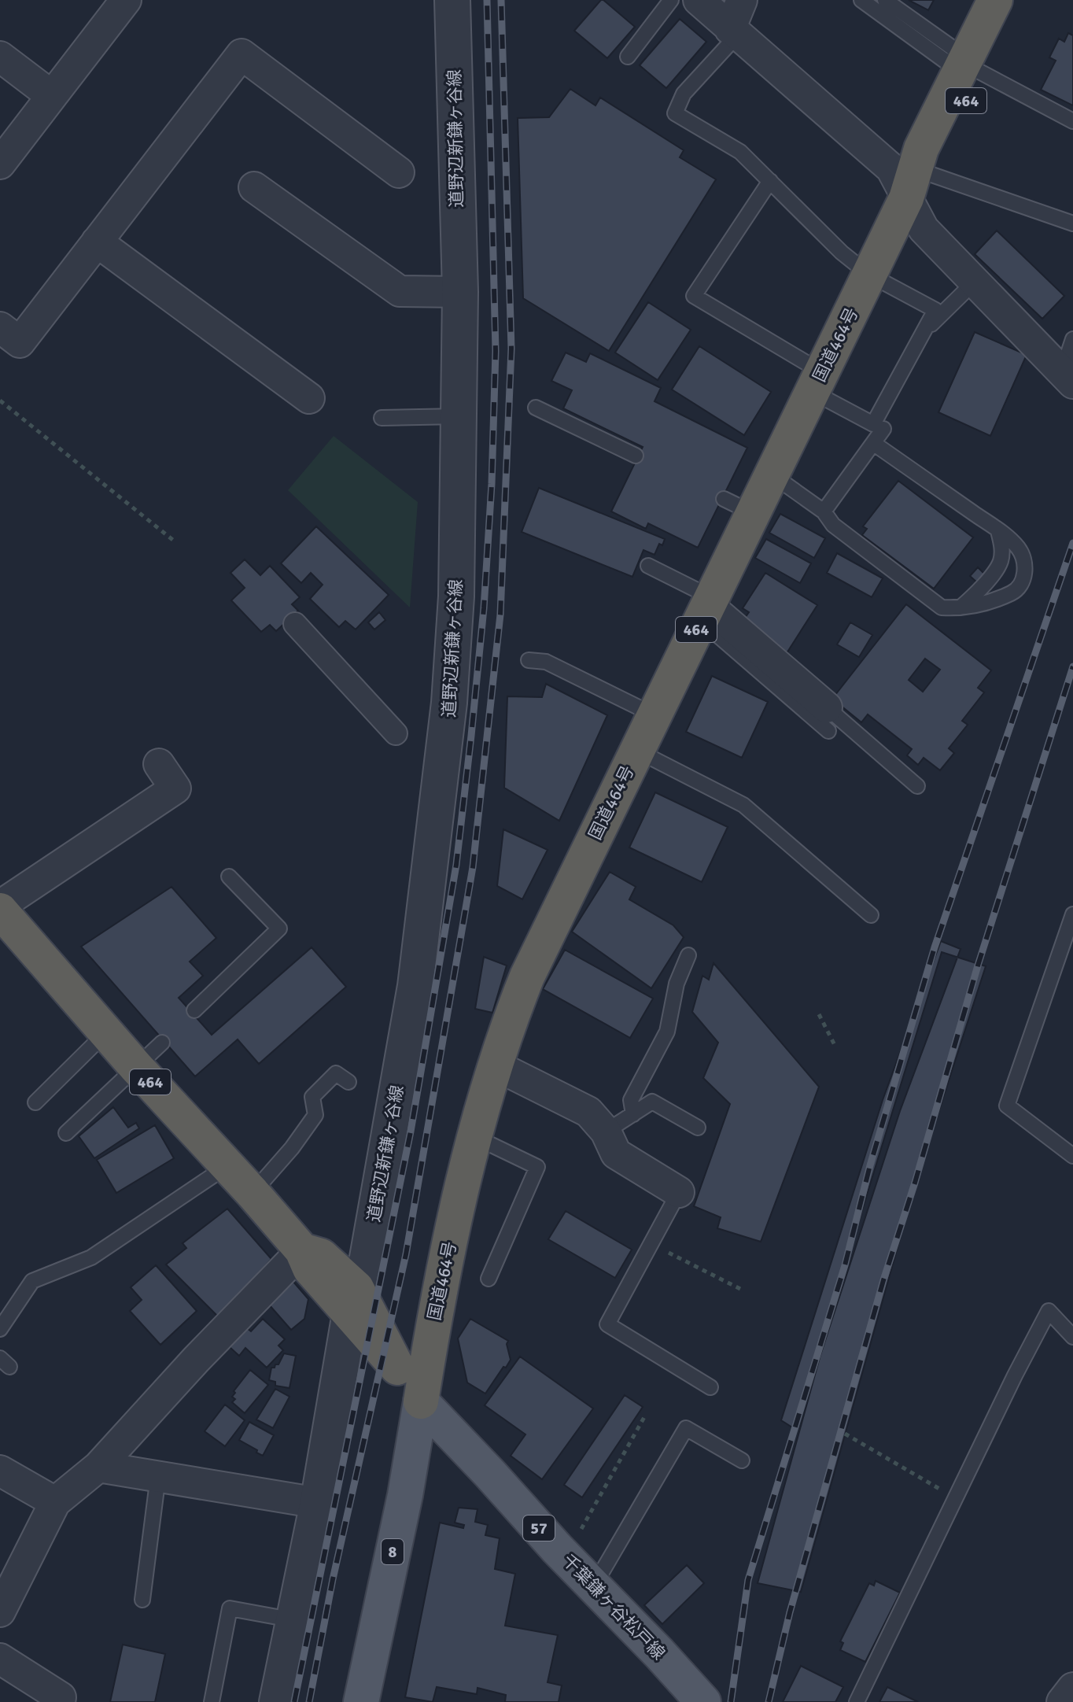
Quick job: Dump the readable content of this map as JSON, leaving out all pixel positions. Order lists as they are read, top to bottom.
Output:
{
  "streets": {
    "highway": ["464", "国道464号"],
    "main road": ["57", "8", "千葉鎌ヶ谷松戸線"],
    "street": ["道野辺新鎌ヶ谷線"]
  },
  "crossings": [
    ["464", "道野辺新鎌ヶ谷線"],
    ["464", "国道464号"],
    ["464", "8"],
    ["464", "千葉鎌ヶ谷松戸線"],
    ["国道464号", "8"],
    ["国道464号", "千葉鎌ヶ谷松戸線"],
    ["8", "千葉鎌ヶ谷松戸線"]
  ]
}
